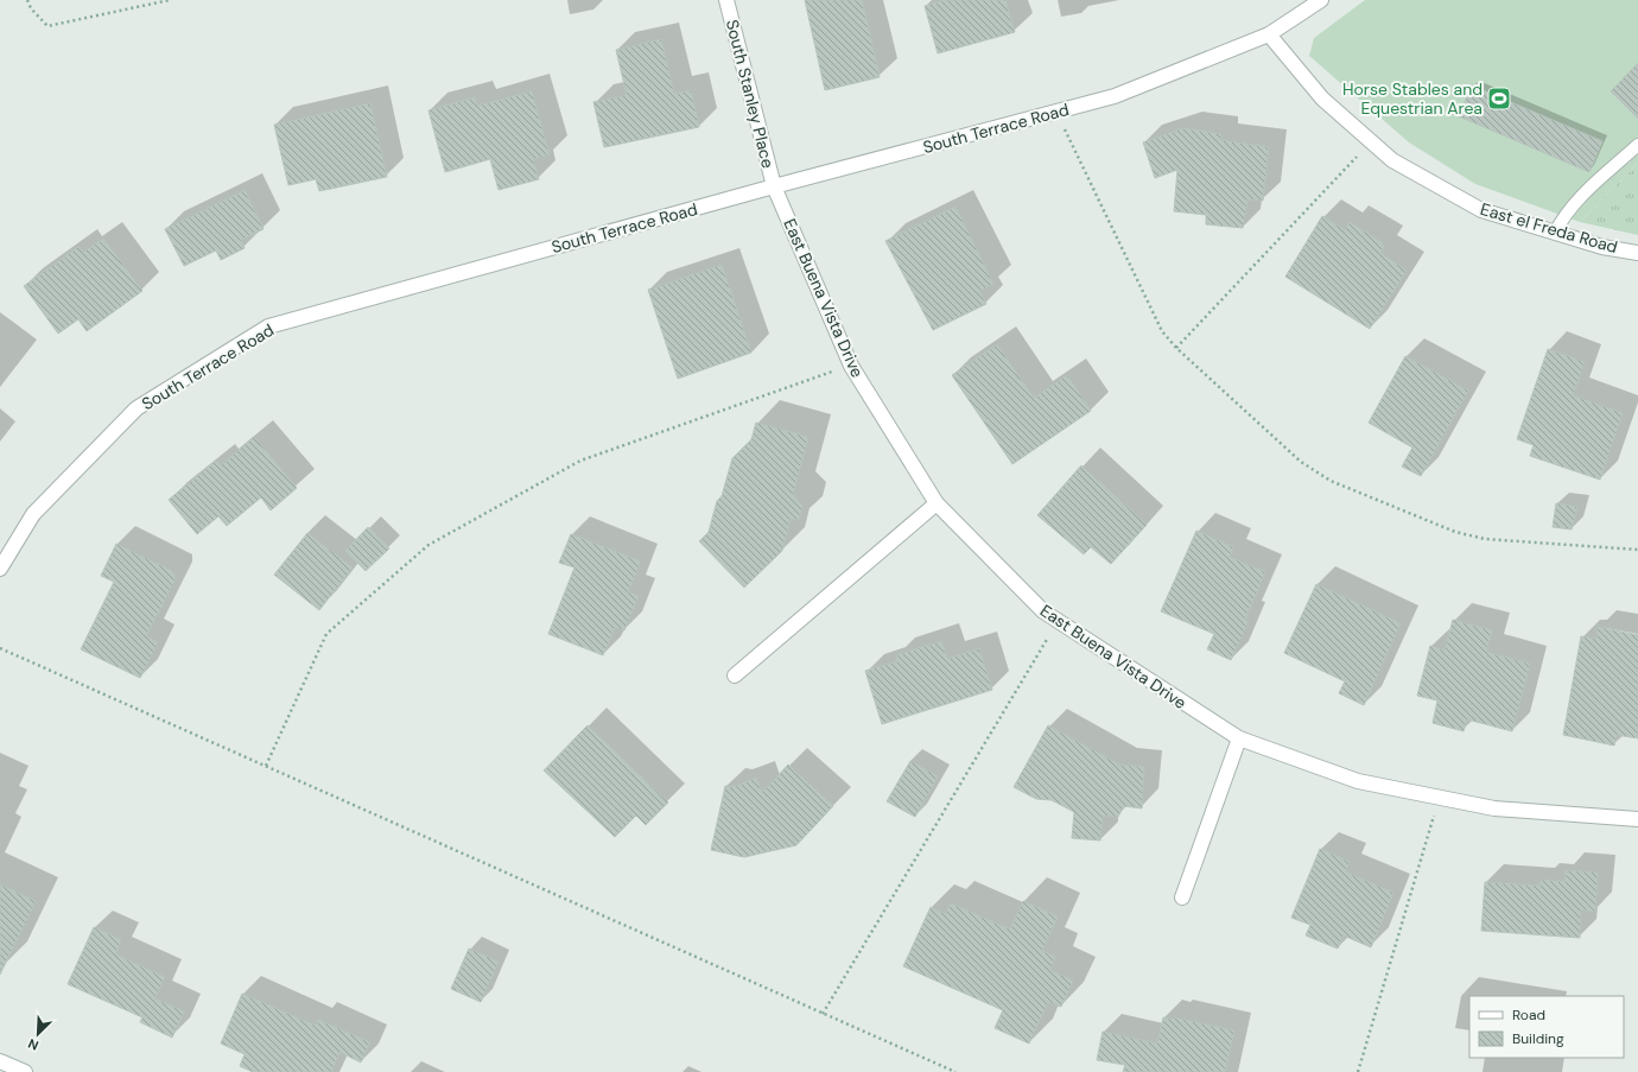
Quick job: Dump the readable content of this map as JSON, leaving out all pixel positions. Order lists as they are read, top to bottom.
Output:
{
  "streets": {
    "street": [
      "South Stanley Place",
      "South Terrace Road",
      "East el Freda Road",
      "East Buena Vista Drive"
    ]
  },
  "crossings": [
    ["South Stanley Place", "South Terrace Road"],
    ["South Stanley Place", "East Buena Vista Drive"],
    ["South Terrace Road", "East el Freda Road"],
    ["South Terrace Road", "East Buena Vista Drive"]
  ],
  "places": {
    "sports": ["Horse Stables and Equestrian Area"]
  },
  "legend": ["Road", "Building"],
  "north": "bottom left"
}
